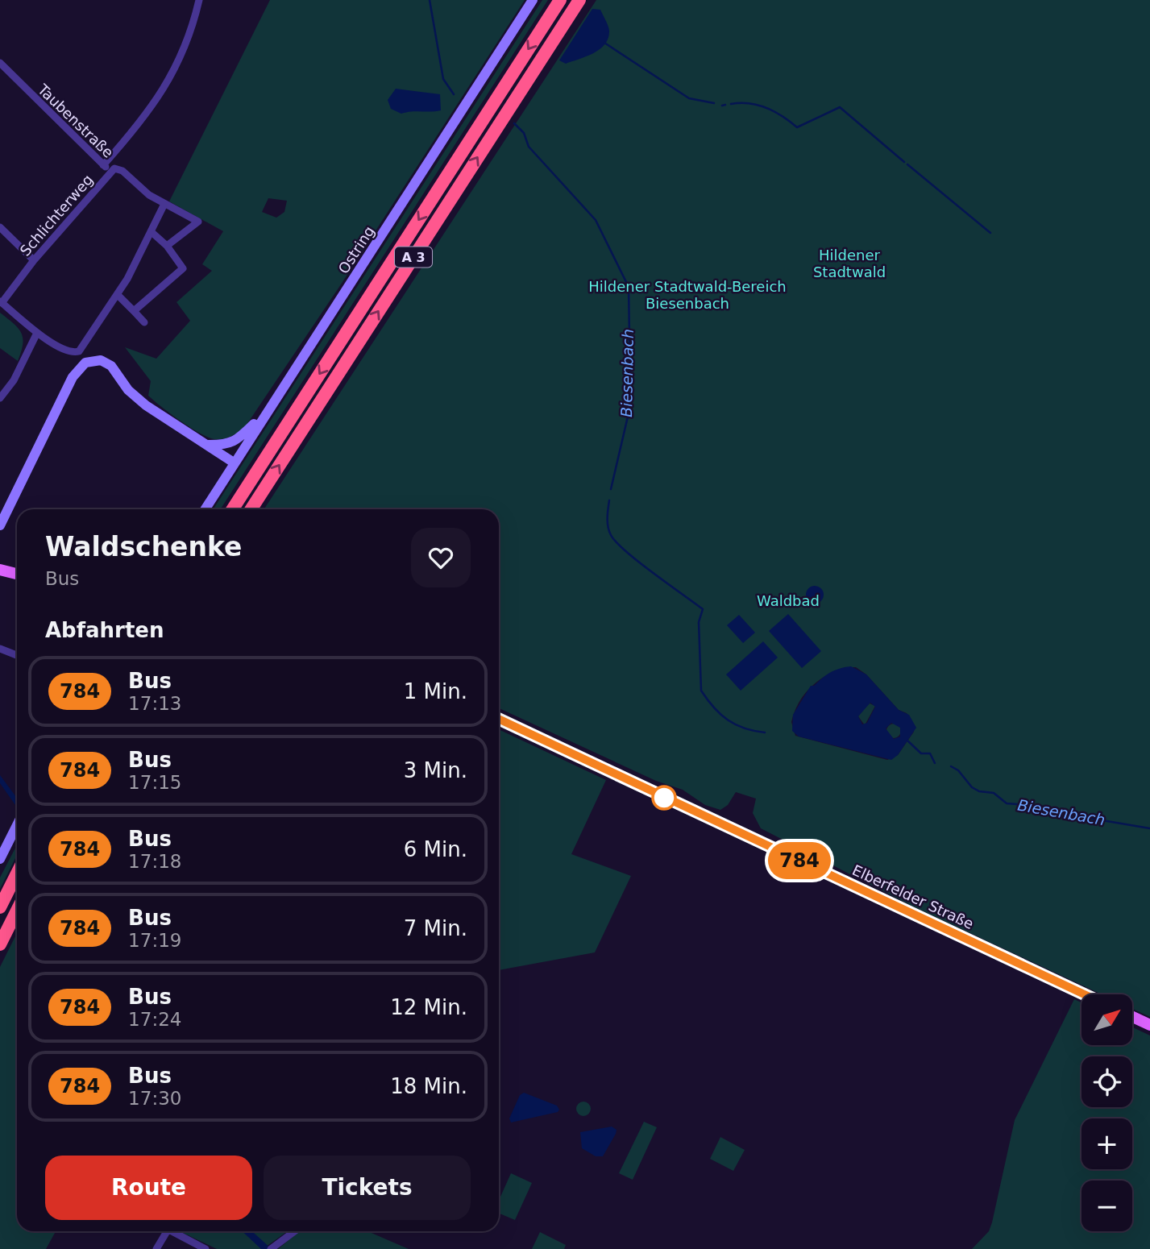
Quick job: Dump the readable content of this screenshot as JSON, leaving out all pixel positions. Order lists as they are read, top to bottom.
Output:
{
  "streets": {
    "highway": ["A 3"],
    "main road": ["Ostring", "Elberfelder Straße"],
    "street": ["Taubenstraße", "Schlichterweg"]
  },
  "crossings": [
    ["Taubenstraße", "Schlichterweg"]
  ],
  "water": ["Biesenbach"],
  "parks": ["Hildener Stadtwald", "Hildener Stadtwald-Bereich Biesenbach", "Waldbad"],
  "lines": ["bus line 784"],
  "north": "top right",
  "page": {
    "on_map": "784",
    "heading": [
      ["Waldschenke", "Bus"],
      "Abfahrten"
    ],
    "list": [
      {
        "mark": "784",
        "name": "Bus",
        "note": "17:13",
        "value": "1 Min."
      },
      {
        "mark": "784",
        "name": "Bus",
        "note": "17:15",
        "value": "3 Min."
      },
      {
        "mark": "784",
        "name": "Bus",
        "note": "17:18",
        "value": "6 Min."
      },
      {
        "mark": "784",
        "name": "Bus",
        "note": "17:19",
        "value": "7 Min."
      },
      {
        "mark": "784",
        "name": "Bus",
        "note": "17:24",
        "value": "12 Min."
      },
      {
        "mark": "784",
        "name": "Bus",
        "note": "17:30",
        "value": "18 Min."
      }
    ],
    "map_buttons": ["+", "−"],
    "buttons": ["Route", "Tickets"]
  }
}
